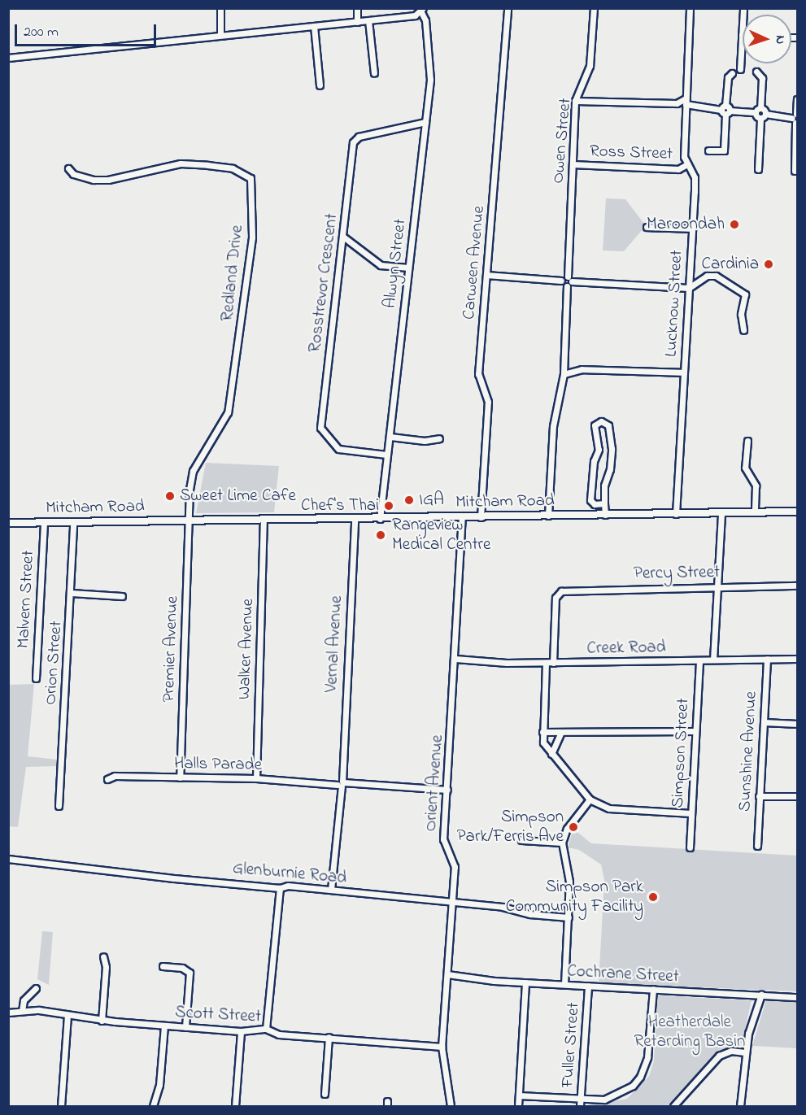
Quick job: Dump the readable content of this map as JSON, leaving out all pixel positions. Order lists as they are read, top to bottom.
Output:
{
  "streets": {
    "main road": ["Mitcham Road"],
    "street": [
      "Owen Street",
      "Ross Street",
      "Carween Avenue",
      "Alwyn Street",
      "Redland Drive",
      "Rosstrevor Crescent",
      "Lucknow Street",
      "Percy Street",
      "Malvern Street",
      "Vernal Avenue",
      "Creek Road",
      "Premier Avenue",
      "Walker Avenue",
      "Orion Street",
      "Sunshine Avenue",
      "Simpson Street",
      "Halls Parade",
      "Orient Avenue",
      "Glenburnie Road",
      "Cochrane Street",
      "Scott Street",
      "Fuller Street"
    ]
  },
  "crossings": [
    ["Owen Street", "Ross Street"],
    ["Owen Street", "Mitcham Road"],
    ["Ross Street", "Lucknow Street"],
    ["Carween Avenue", "Mitcham Road"],
    ["Alwyn Street", "Rosstrevor Crescent"],
    ["Alwyn Street", "Mitcham Road"],
    ["Redland Drive", "Mitcham Road"],
    ["Redland Drive", "Premier Avenue"],
    ["Lucknow Street", "Mitcham Road"],
    ["Mitcham Road", "Malvern Street"],
    ["Mitcham Road", "Vernal Avenue"],
    ["Mitcham Road", "Premier Avenue"],
    ["Mitcham Road", "Walker Avenue"],
    ["Mitcham Road", "Orion Street"],
    ["Mitcham Road", "Orient Avenue"],
    ["Percy Street", "Creek Road"],
    ["Vernal Avenue", "Halls Parade"],
    ["Vernal Avenue", "Glenburnie Road"],
    ["Creek Road", "Sunshine Avenue"],
    ["Creek Road", "Simpson Street"],
    ["Creek Road", "Orient Avenue"],
    ["Premier Avenue", "Halls Parade"],
    ["Walker Avenue", "Halls Parade"],
    ["Halls Parade", "Orient Avenue"],
    ["Orient Avenue", "Glenburnie Road"],
    ["Orient Avenue", "Cochrane Street"],
    ["Orient Avenue", "Scott Street"],
    ["Cochrane Street", "Fuller Street"]
  ],
  "parks": ["Heatherdale Retarding Basin"],
  "places": [
    "Maroondah",
    "Cardinia",
    "Sweet Lime Cafe",
    "IGA",
    "Chef's Thai",
    "Rangeview Medical Centre",
    "Simpson Park/Ferris Ave",
    "Simpson Park Community Facility"
  ],
  "scale_bar": "200 m",
  "north": "right"
}
